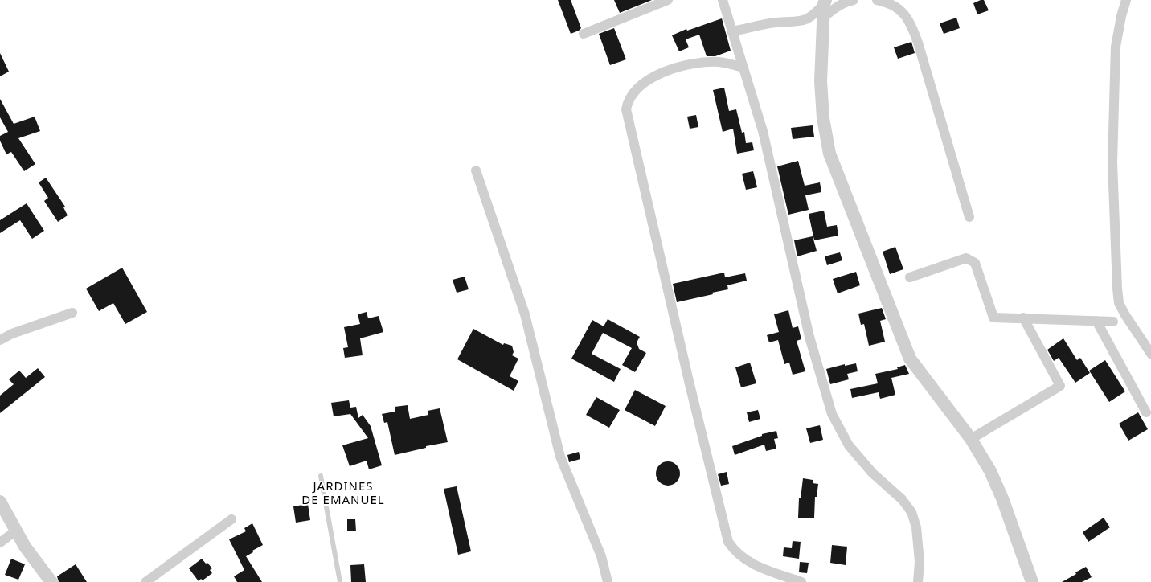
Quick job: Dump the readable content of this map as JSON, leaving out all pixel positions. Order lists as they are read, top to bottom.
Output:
{
  "districts": ["JARDINES DE EMANUEL"]
}
